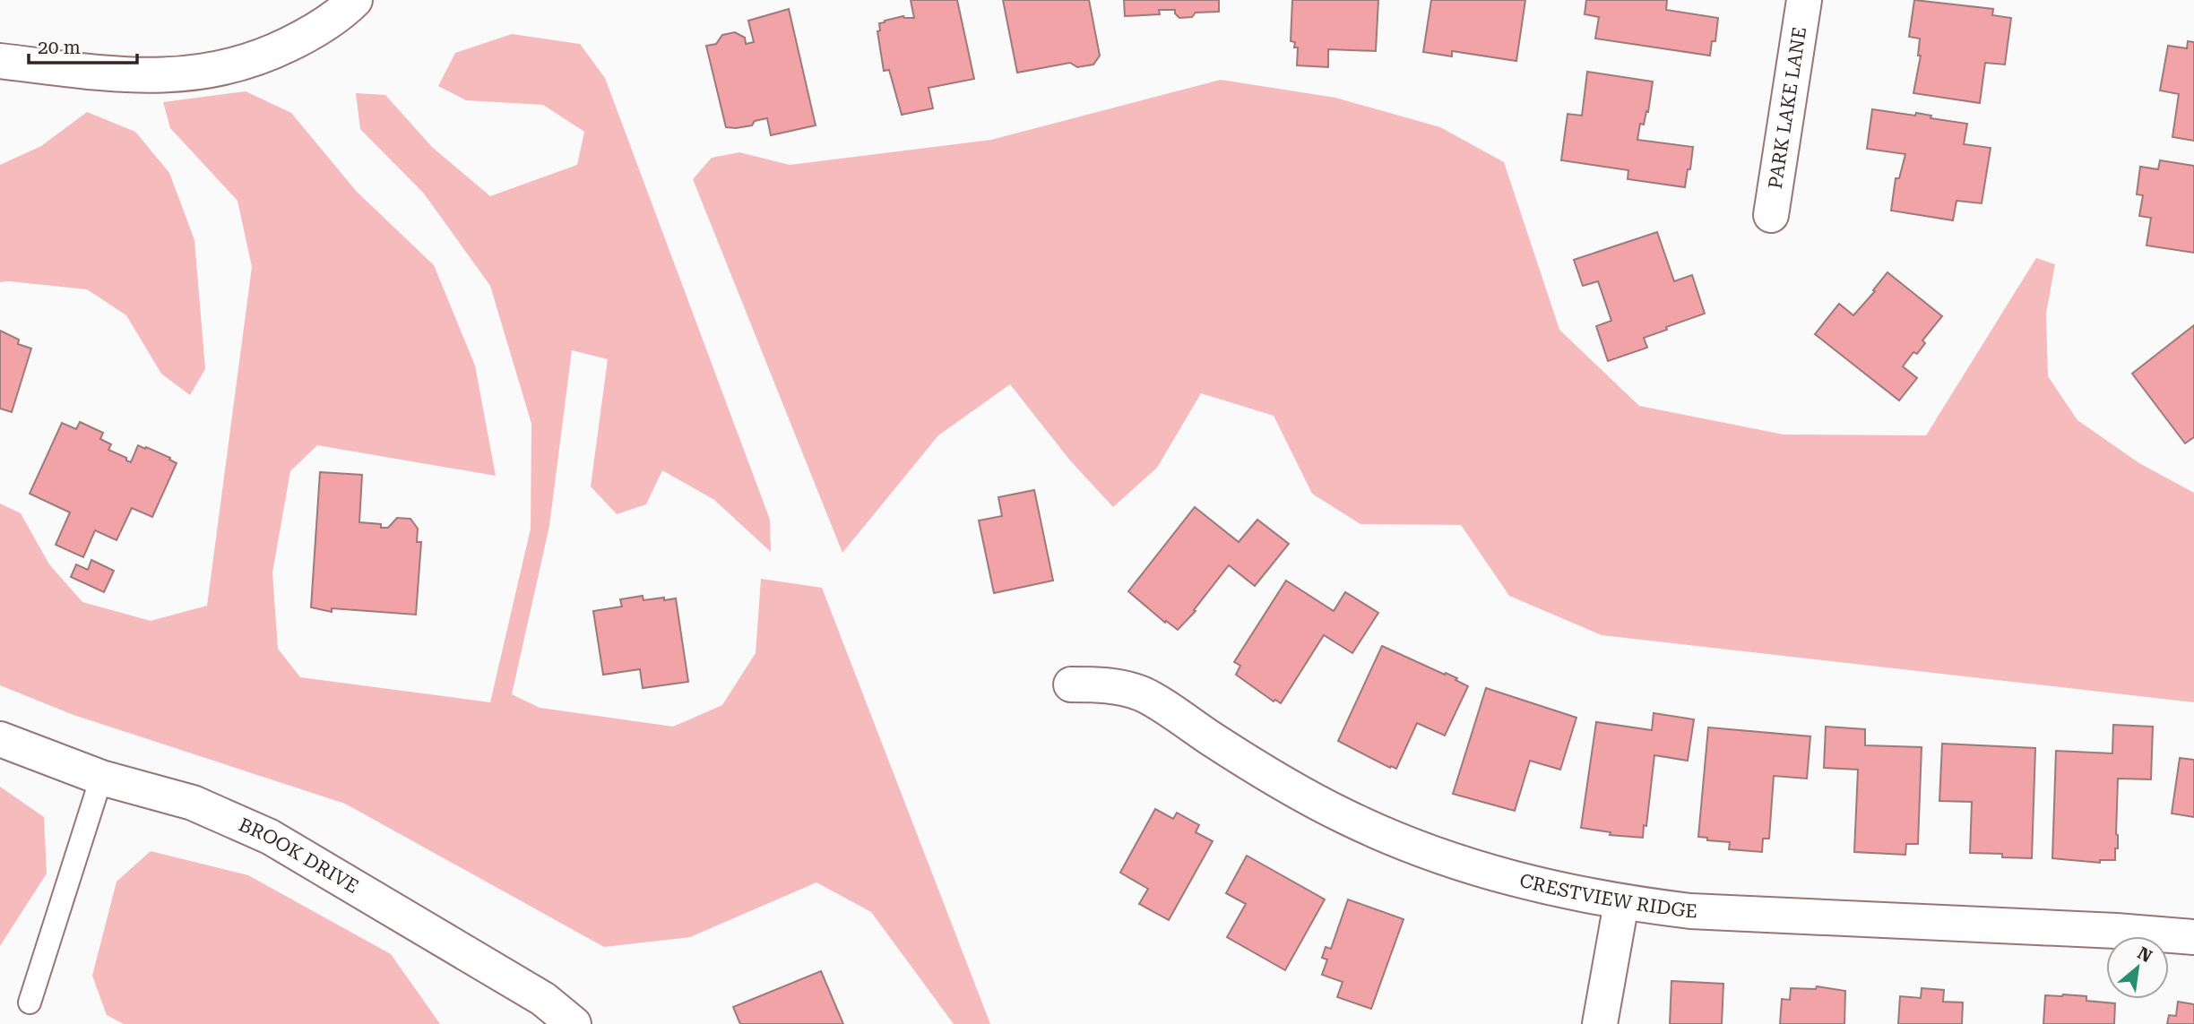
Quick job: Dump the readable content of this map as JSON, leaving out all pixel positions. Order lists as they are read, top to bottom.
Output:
{
  "streets": {
    "street": ["PARK LAKE LANE", "BROOK DRIVE", "CRESTVIEW RIDGE"]
  },
  "scale_bar": "20 m",
  "north": "top right"
}
